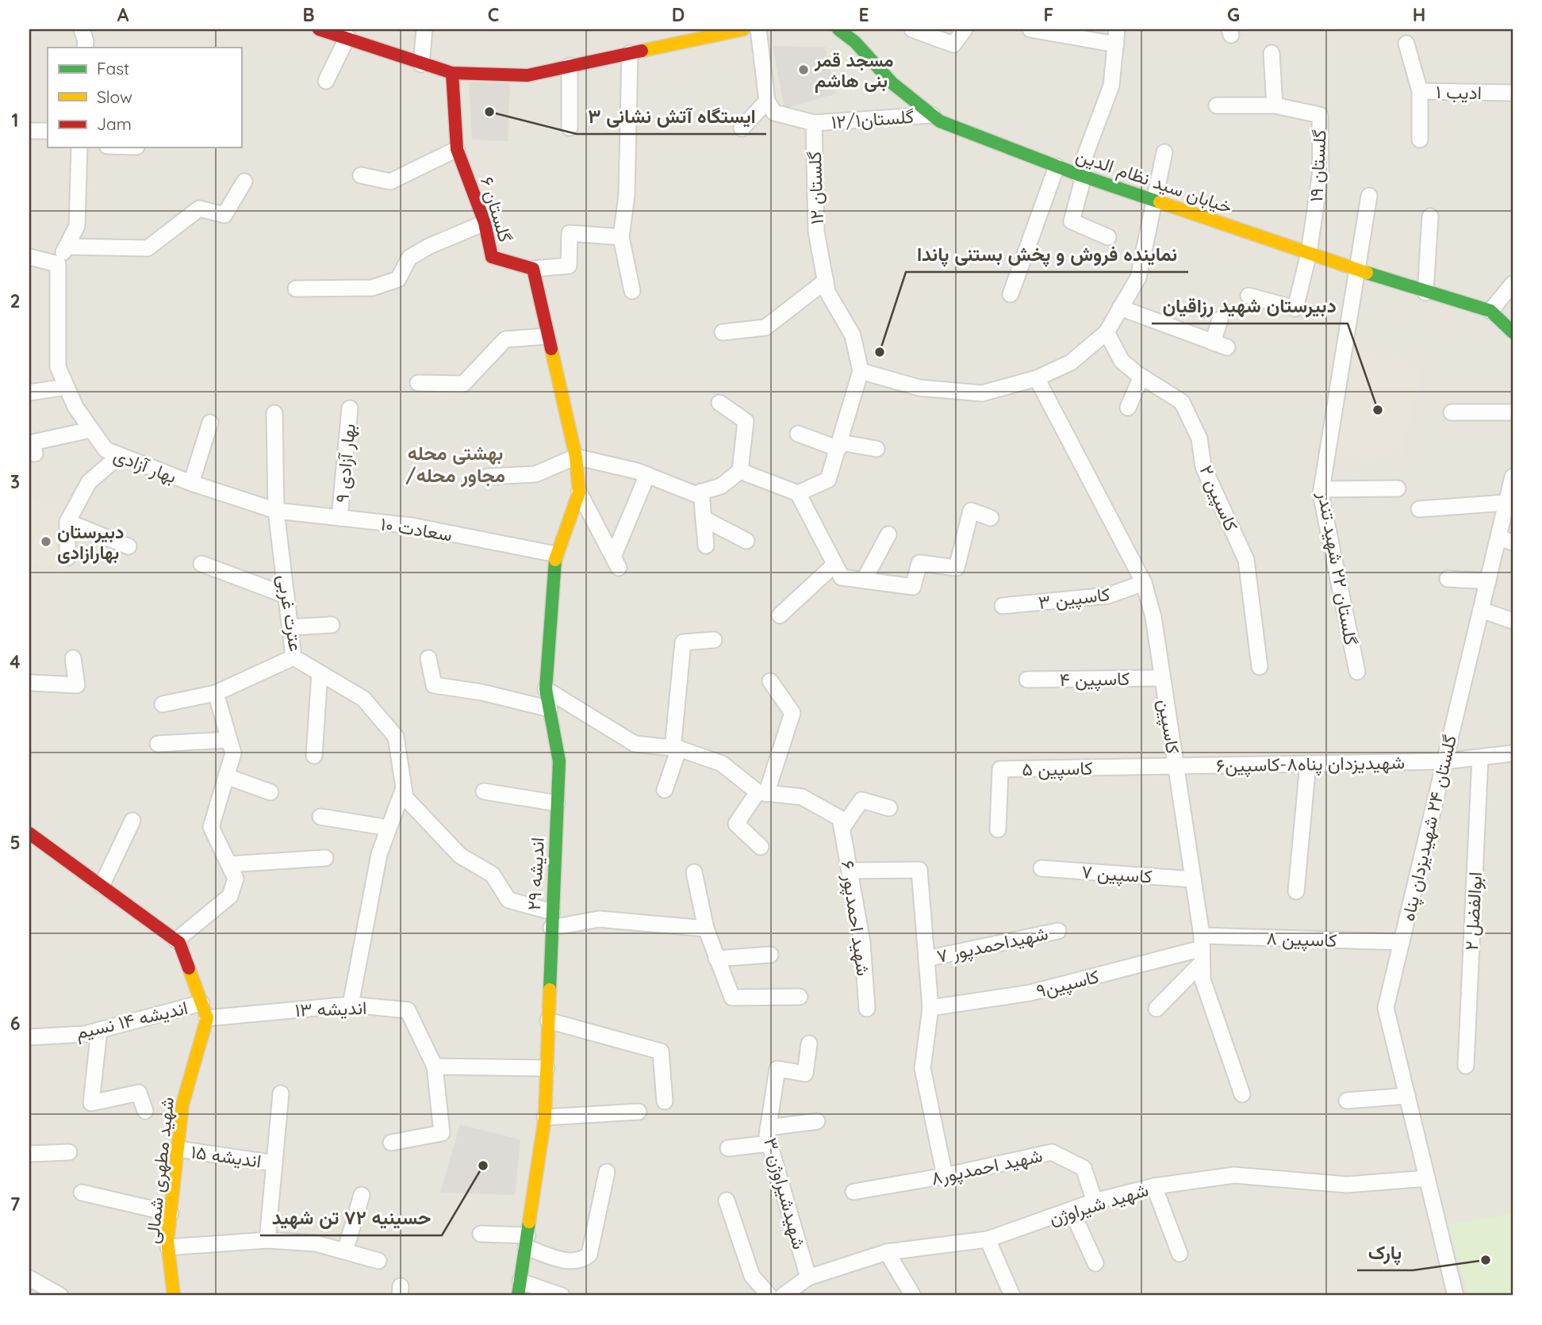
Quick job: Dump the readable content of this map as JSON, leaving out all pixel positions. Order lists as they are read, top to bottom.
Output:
{
  "streets": {
    "main road": [
      "خیابان سید نظام الدین",
      "گلستان ۶",
      "اندیشه ۲۹",
      "شهید مطهری شمالی"
    ],
    "street": [
      "ادیب ۱",
      "گلستان۱۲/۱",
      "گلستان ۱۹",
      "گلستان ۱۲",
      "بهار آزادی ۹",
      "بهار آزادی",
      "کاسپین ۲",
      "سعادت ۱۰",
      "گلستان ۲۲ شهید تندر",
      "کاسپین ۳",
      "عترت غربی",
      "کاسپین ۴",
      "کاسپین",
      "شهیدیزدان پناه۸-کاسپین۶",
      "کاسپین ۵",
      "گلستان ۲۴ شهیدیزدان پناه",
      "کاسپین ۷",
      "ابوالفضل ۲",
      "شهید احمدپور ۶",
      "کاسپین ۸",
      "شهیداحمدپور ۷",
      "کاسپین۹",
      "اندیشه ۱۳",
      "اندیشه ۱۴ نسیم",
      "اندیشه ۱۵",
      "شهید احمدپور۸",
      "شهیدشیراوژن ۳",
      "شهید شیراوژن"
    ]
  },
  "crossings": [
    ["گلستان۱۲/۱", "خیابان سید نظام الدین"],
    ["گلستان۱۲/۱", "گلستان ۱۲"],
    ["گلستان ۱۹", "خیابان سید نظام الدین"],
    ["خیابان سید نظام الدین", "گلستان ۲۲ شهید تندر"],
    ["بهار آزادی ۹", "سعادت ۱۰"],
    ["بهار آزادی", "سعادت ۱۰"],
    ["بهار آزادی", "عترت غربی"],
    ["سعادت ۱۰", "عترت غربی"],
    ["سعادت ۱۰", "اندیشه ۲۹"],
    ["کاسپین ۳", "کاسپین"],
    ["کاسپین ۴", "کاسپین"],
    ["کاسپین", "شهیدیزدان پناه۸-کاسپین۶"],
    ["کاسپین", "کاسپین ۵"],
    ["کاسپین", "کاسپین ۷"],
    ["کاسپین", "کاسپین ۸"],
    ["کاسپین", "کاسپین۹"],
    ["شهیدیزدان پناه۸-کاسپین۶", "کاسپین ۵"],
    ["شهیدیزدان پناه۸-کاسپین۶", "گلستان ۲۴ شهیدیزدان پناه"],
    ["شهیدیزدان پناه۸-کاسپین۶", "ابوالفضل ۲"],
    ["گلستان ۲۴ شهیدیزدان پناه", "کاسپین ۸"],
    ["گلستان ۲۴ شهیدیزدان پناه", "شهید شیراوژن"],
    ["کاسپین ۸", "کاسپین۹"],
    ["اندیشه ۱۳", "اندیشه ۱۴ نسیم"],
    ["اندیشه ۱۳", "شهید مطهری شمالی"],
    ["اندیشه ۱۴ نسیم", "شهید مطهری شمالی"],
    ["اندیشه ۱۵", "شهید مطهری شمالی"],
    ["شهید احمدپور۸", "شهید شیراوژن"],
    ["شهیدشیراوژن ۳", "شهید شیراوژن"]
  ],
  "districts": ["بهشتی محله /مجاور محله"],
  "places": [
    "مسجد قمر بنی هاشم",
    "ایستگاه آتش نشانی ۳",
    "نماینده فروش و پخش بستنی پاندا",
    "دبیرستان شهید رزاقیان",
    "دبیرستان بهارازادی",
    "حسینیه ۷۲ تن شهید",
    "پارک"
  ],
  "legend": ["Fast", "Slow", "Jam"],
  "grid": {
    "columns": [
      "A",
      "B",
      "C",
      "D",
      "E",
      "F",
      "G",
      "H"
    ],
    "rows": [
      "1",
      "2",
      "3",
      "4",
      "5",
      "6",
      "7"
    ]
  }
}
